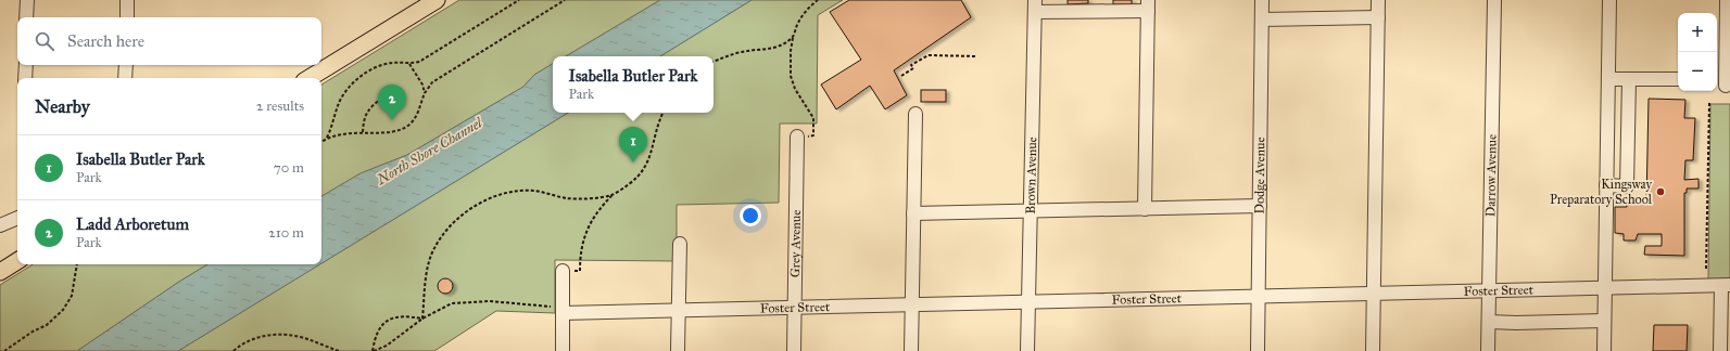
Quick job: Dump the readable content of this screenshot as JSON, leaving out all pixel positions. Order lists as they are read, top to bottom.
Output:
{
  "streets": {
    "street": [
      "Brown Avenue",
      "Dodge Avenue",
      "Darrow Avenue",
      "Grey Avenue",
      "Foster Street"
    ]
  },
  "crossings": [
    ["Brown Avenue", "Foster Street"],
    ["Dodge Avenue", "Foster Street"],
    ["Darrow Avenue", "Foster Street"],
    ["Grey Avenue", "Foster Street"]
  ],
  "water": ["North Shore Channel"],
  "places": ["Kingsway Preparatory School"],
  "page": {
    "map_buttons": ["+", "−"],
    "search": "Search here",
    "popup": ["Isabella Butler Park", "Park"],
    "heading": ["Nearby", "2 results"],
    "pins": ["2", "1"],
    "list": [
      {
        "mark": "1",
        "name": "Isabella Butler Park",
        "note": "Park",
        "value": "70 m"
      },
      {
        "mark": "2",
        "name": "Ladd Arboretum",
        "note": "Park",
        "value": "210 m"
      }
    ]
  }
}
